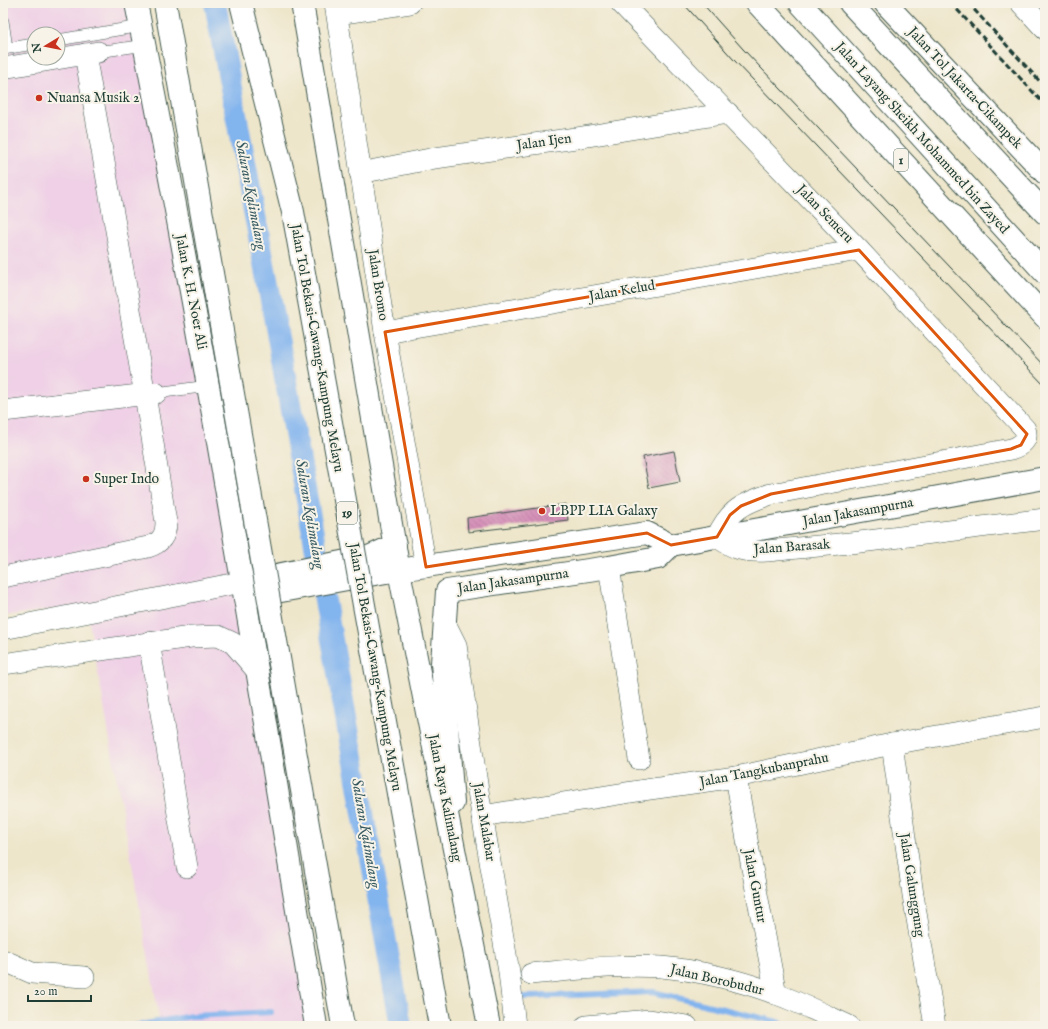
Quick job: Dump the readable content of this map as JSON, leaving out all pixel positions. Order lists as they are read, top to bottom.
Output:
{
  "streets": {
    "main road": [
      "Jalan Tol Jakarta–Cikampek",
      "Jalan Layang Sheikh Mohammed bin Zayed",
      "1",
      "Jalan K. H. Noer Ali",
      "Jalan Tol Bekasi–Cawang–Kampung Melayu",
      "Jalan Jakasampurna",
      "19",
      "Jalan Raya Kalimalang"
    ],
    "street": [
      "Jalan Ijen",
      "Jalan Semeru",
      "Jalan Bromo",
      "Jalan Kelud",
      "Jalan Barasak",
      "Jalan Tangkubanprahu",
      "Jalan Malabar",
      "Jalan Galunggung",
      "Jalan Guntur",
      "Jalan Borobudur"
    ]
  },
  "crossings": [
    ["Jalan Ijen", "Jalan Semeru"],
    ["Jalan Ijen", "Jalan Bromo"],
    ["Jalan Semeru", "Jalan Kelud"],
    ["Jalan Semeru", "Jalan Jakasampurna"],
    ["Jalan Semeru", "Jalan Barasak"],
    ["Jalan Bromo", "Jalan Kelud"],
    ["Jalan Bromo", "Jalan Jakasampurna"],
    ["Jalan Jakasampurna", "Jalan Barasak"],
    ["Jalan Jakasampurna", "Jalan Tangkubanprahu"],
    ["Jalan Jakasampurna", "Jalan Raya Kalimalang"],
    ["Jalan Jakasampurna", "Jalan Malabar"],
    ["Jalan Tangkubanprahu", "Jalan Malabar"],
    ["Jalan Tangkubanprahu", "Jalan Galunggung"],
    ["Jalan Tangkubanprahu", "Jalan Guntur"],
    ["Jalan Guntur", "Jalan Borobudur"]
  ],
  "water": ["Saluran Kalimalang"],
  "places": ["Nuansa Musik 2", "Super Indo", "LBPP LIA Galaxy"],
  "scale_bar": "20 m",
  "north": "left"
}
